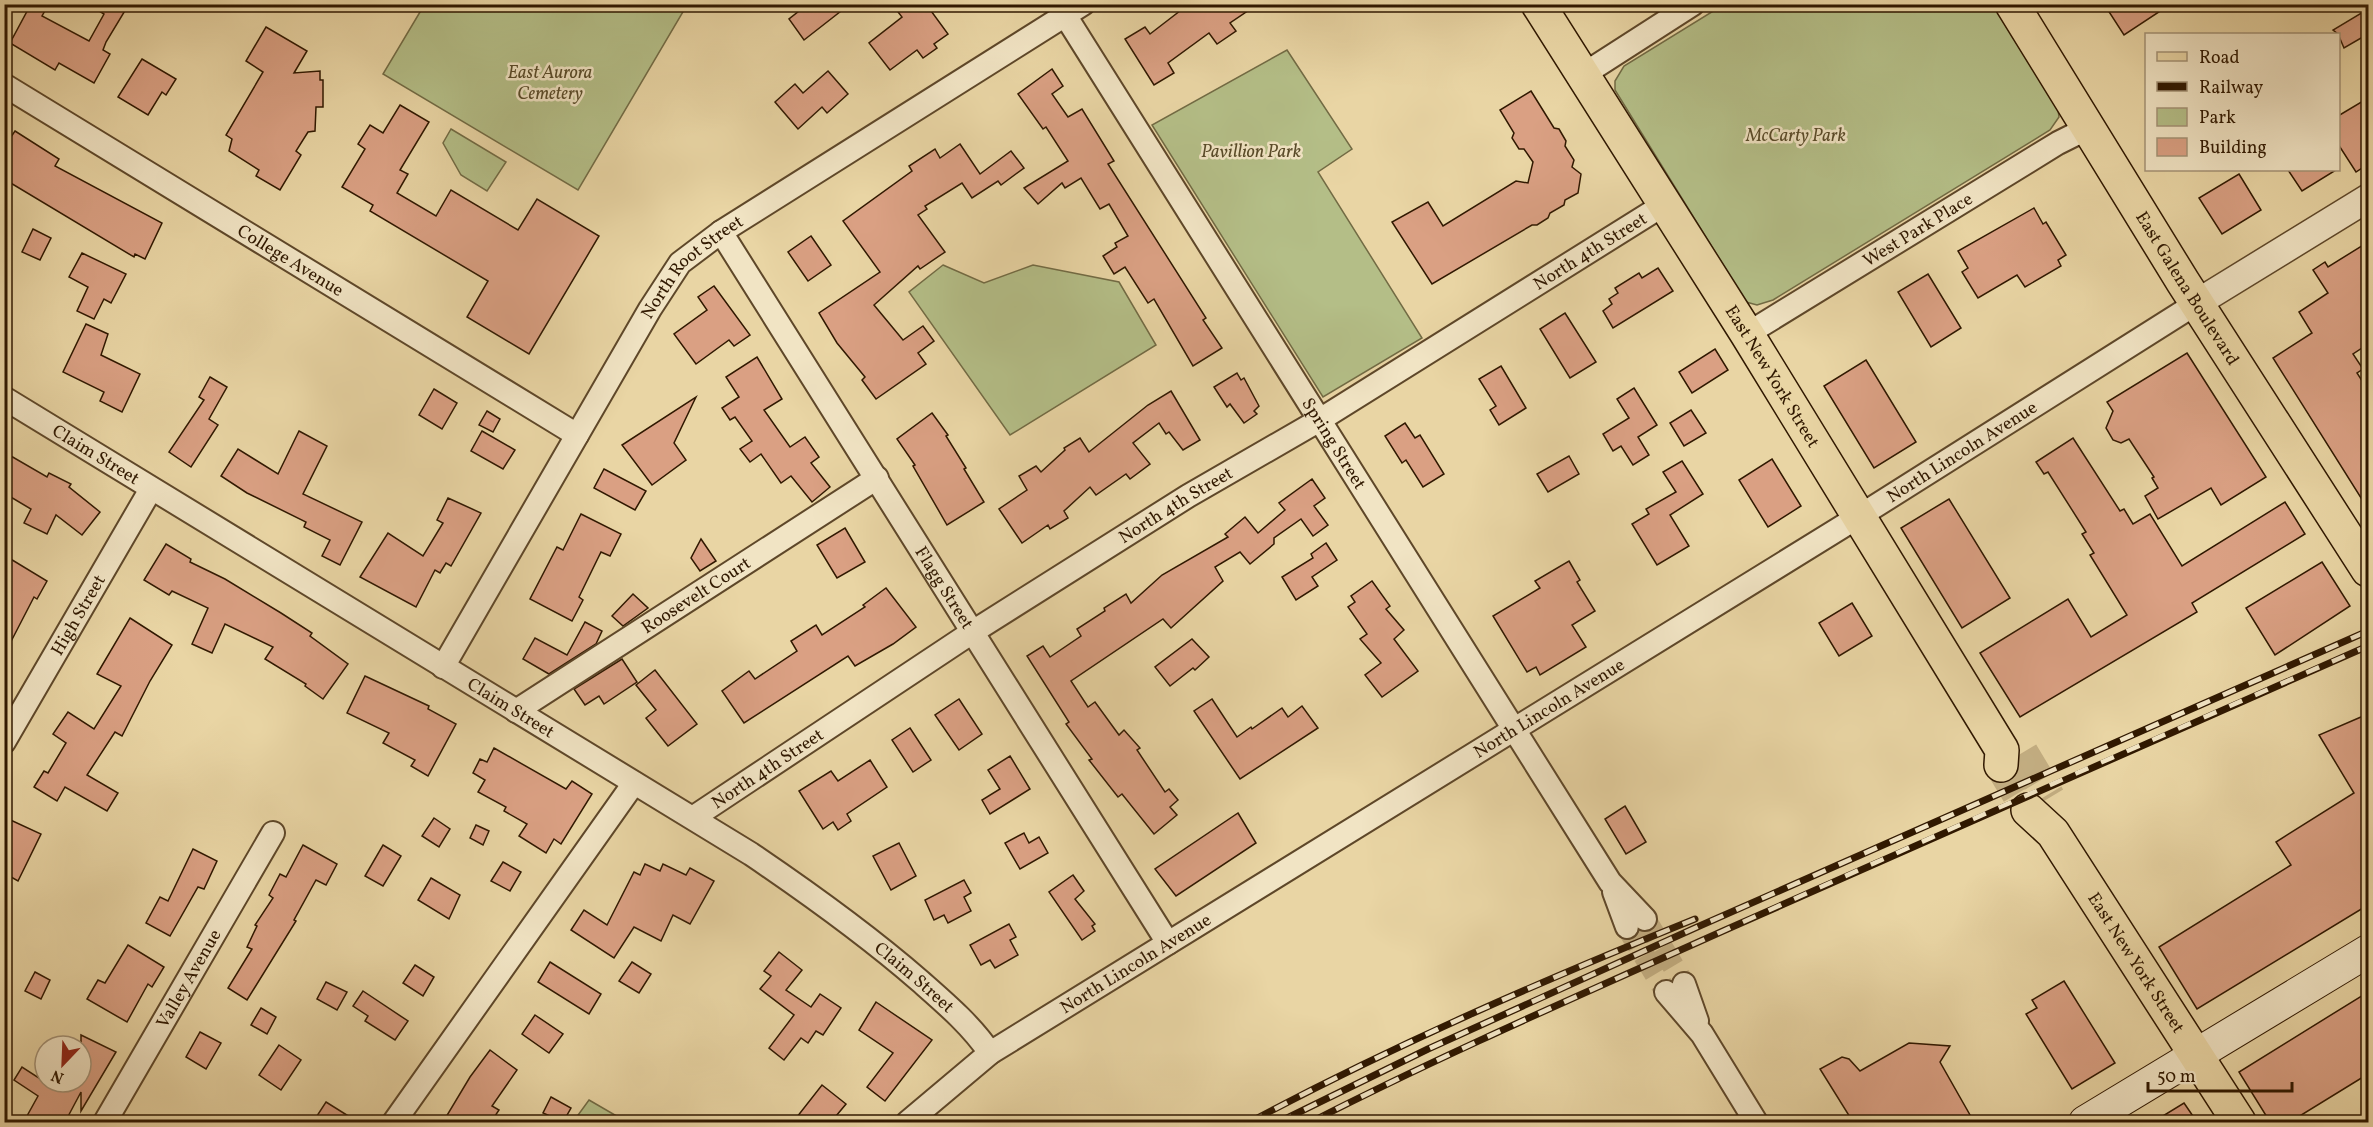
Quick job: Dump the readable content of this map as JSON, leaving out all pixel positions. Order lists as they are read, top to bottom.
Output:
{
  "streets": {
    "main road": ["East Galena Boulevard", "East New York Street"],
    "street": [
      "West Park Place",
      "North 4th Street",
      "College Avenue",
      "North Root Street",
      "Spring Street",
      "North Lincoln Avenue",
      "Claim Street",
      "Flagg Street",
      "Roosevelt Court",
      "High Street",
      "Valley Avenue"
    ]
  },
  "crossings": [
    ["West Park Place", "East Galena Boulevard"],
    ["West Park Place", "East New York Street"],
    ["North 4th Street", "East New York Street"],
    ["North 4th Street", "Spring Street"],
    ["North 4th Street", "Claim Street"],
    ["North 4th Street", "Flagg Street"],
    ["College Avenue", "North Root Street"],
    ["North Root Street", "Spring Street"],
    ["North Root Street", "Claim Street"],
    ["North Root Street", "Flagg Street"],
    ["East Galena Boulevard", "North Lincoln Avenue"],
    ["East New York Street", "North Lincoln Avenue"],
    ["Spring Street", "North Lincoln Avenue"],
    ["North Lincoln Avenue", "Claim Street"],
    ["North Lincoln Avenue", "Flagg Street"],
    ["Claim Street", "Roosevelt Court"],
    ["Claim Street", "High Street"],
    ["Flagg Street", "Roosevelt Court"]
  ],
  "parks": ["East Aurora Cemetery", "McCarty Park", "Pavillion Park"],
  "legend": [
    "Road",
    "Railway",
    "Park",
    "Building"
  ],
  "scale_bar": "50 m",
  "north": "bottom left"
}
